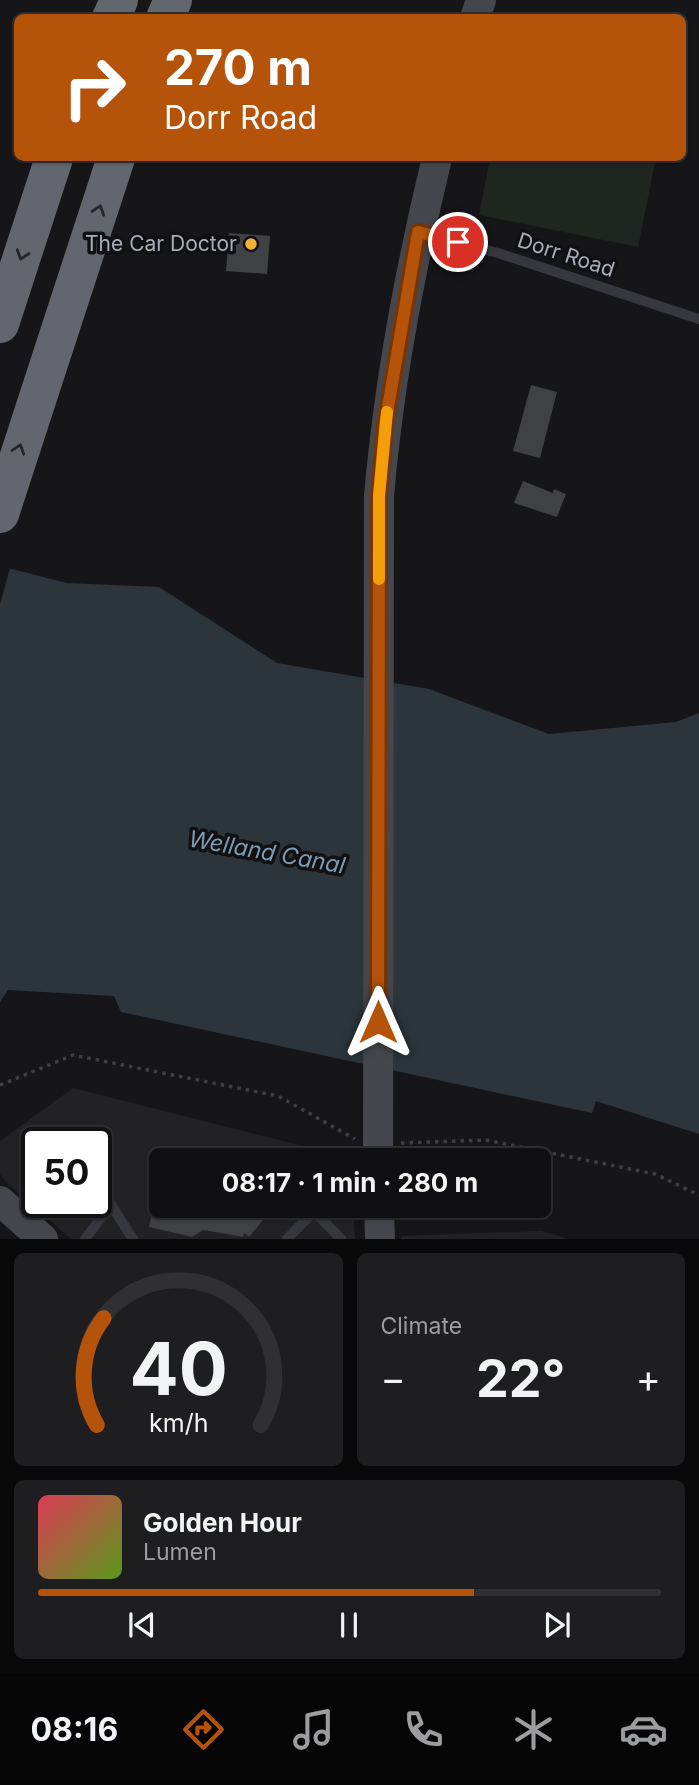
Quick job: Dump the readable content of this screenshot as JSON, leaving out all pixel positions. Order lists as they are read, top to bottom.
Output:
{
  "streets": {
    "lane": ["Dorr Road"]
  },
  "water": ["Welland Canal"],
  "places": ["The Car Doctor"],
  "page": {
    "turn": ["270 m", "Dorr Road"],
    "limit": "50",
    "trip": "08:17 · 1 min · 280 m",
    "tile": "Climate",
    "heat": ["−", "22°", "+"],
    "song": ["Golden Hour", "Lumen"],
    "tabs": "08:16",
    "gauge": ["40", "km/h"]
  }
}
